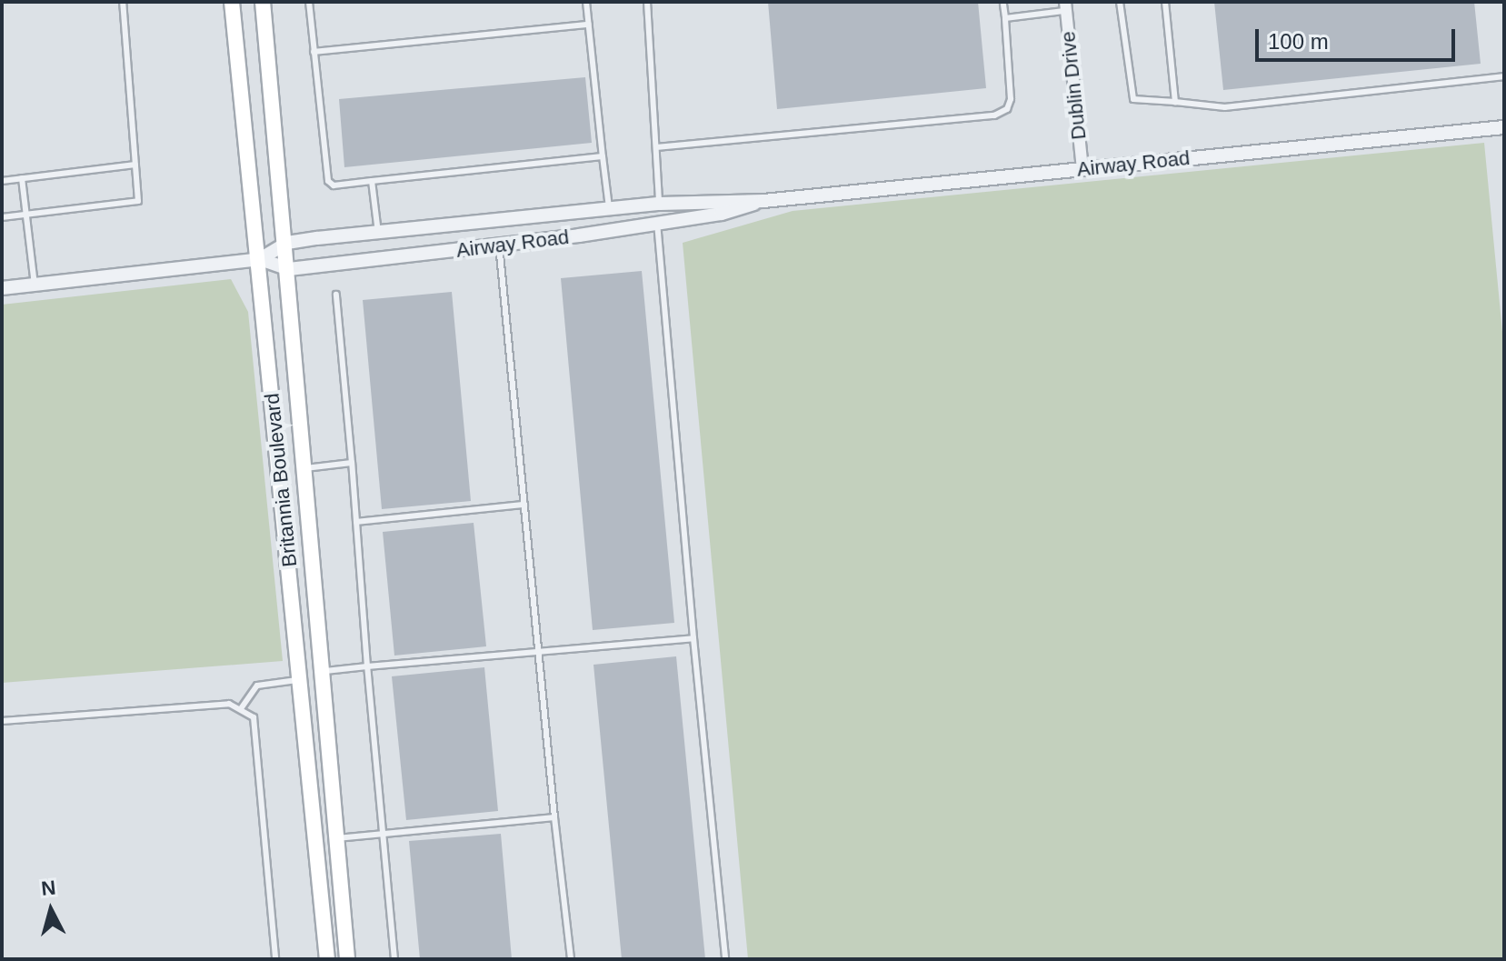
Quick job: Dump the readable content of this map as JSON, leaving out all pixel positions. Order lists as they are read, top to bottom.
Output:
{
  "streets": {
    "main road": ["Britannia Boulevard"],
    "street": ["Dublin Drive", "Airway Road"]
  },
  "crossings": [
    ["Dublin Drive", "Airway Road"],
    ["Airway Road", "Britannia Boulevard"]
  ],
  "scale_bar": "100 m",
  "north": "top"
}
